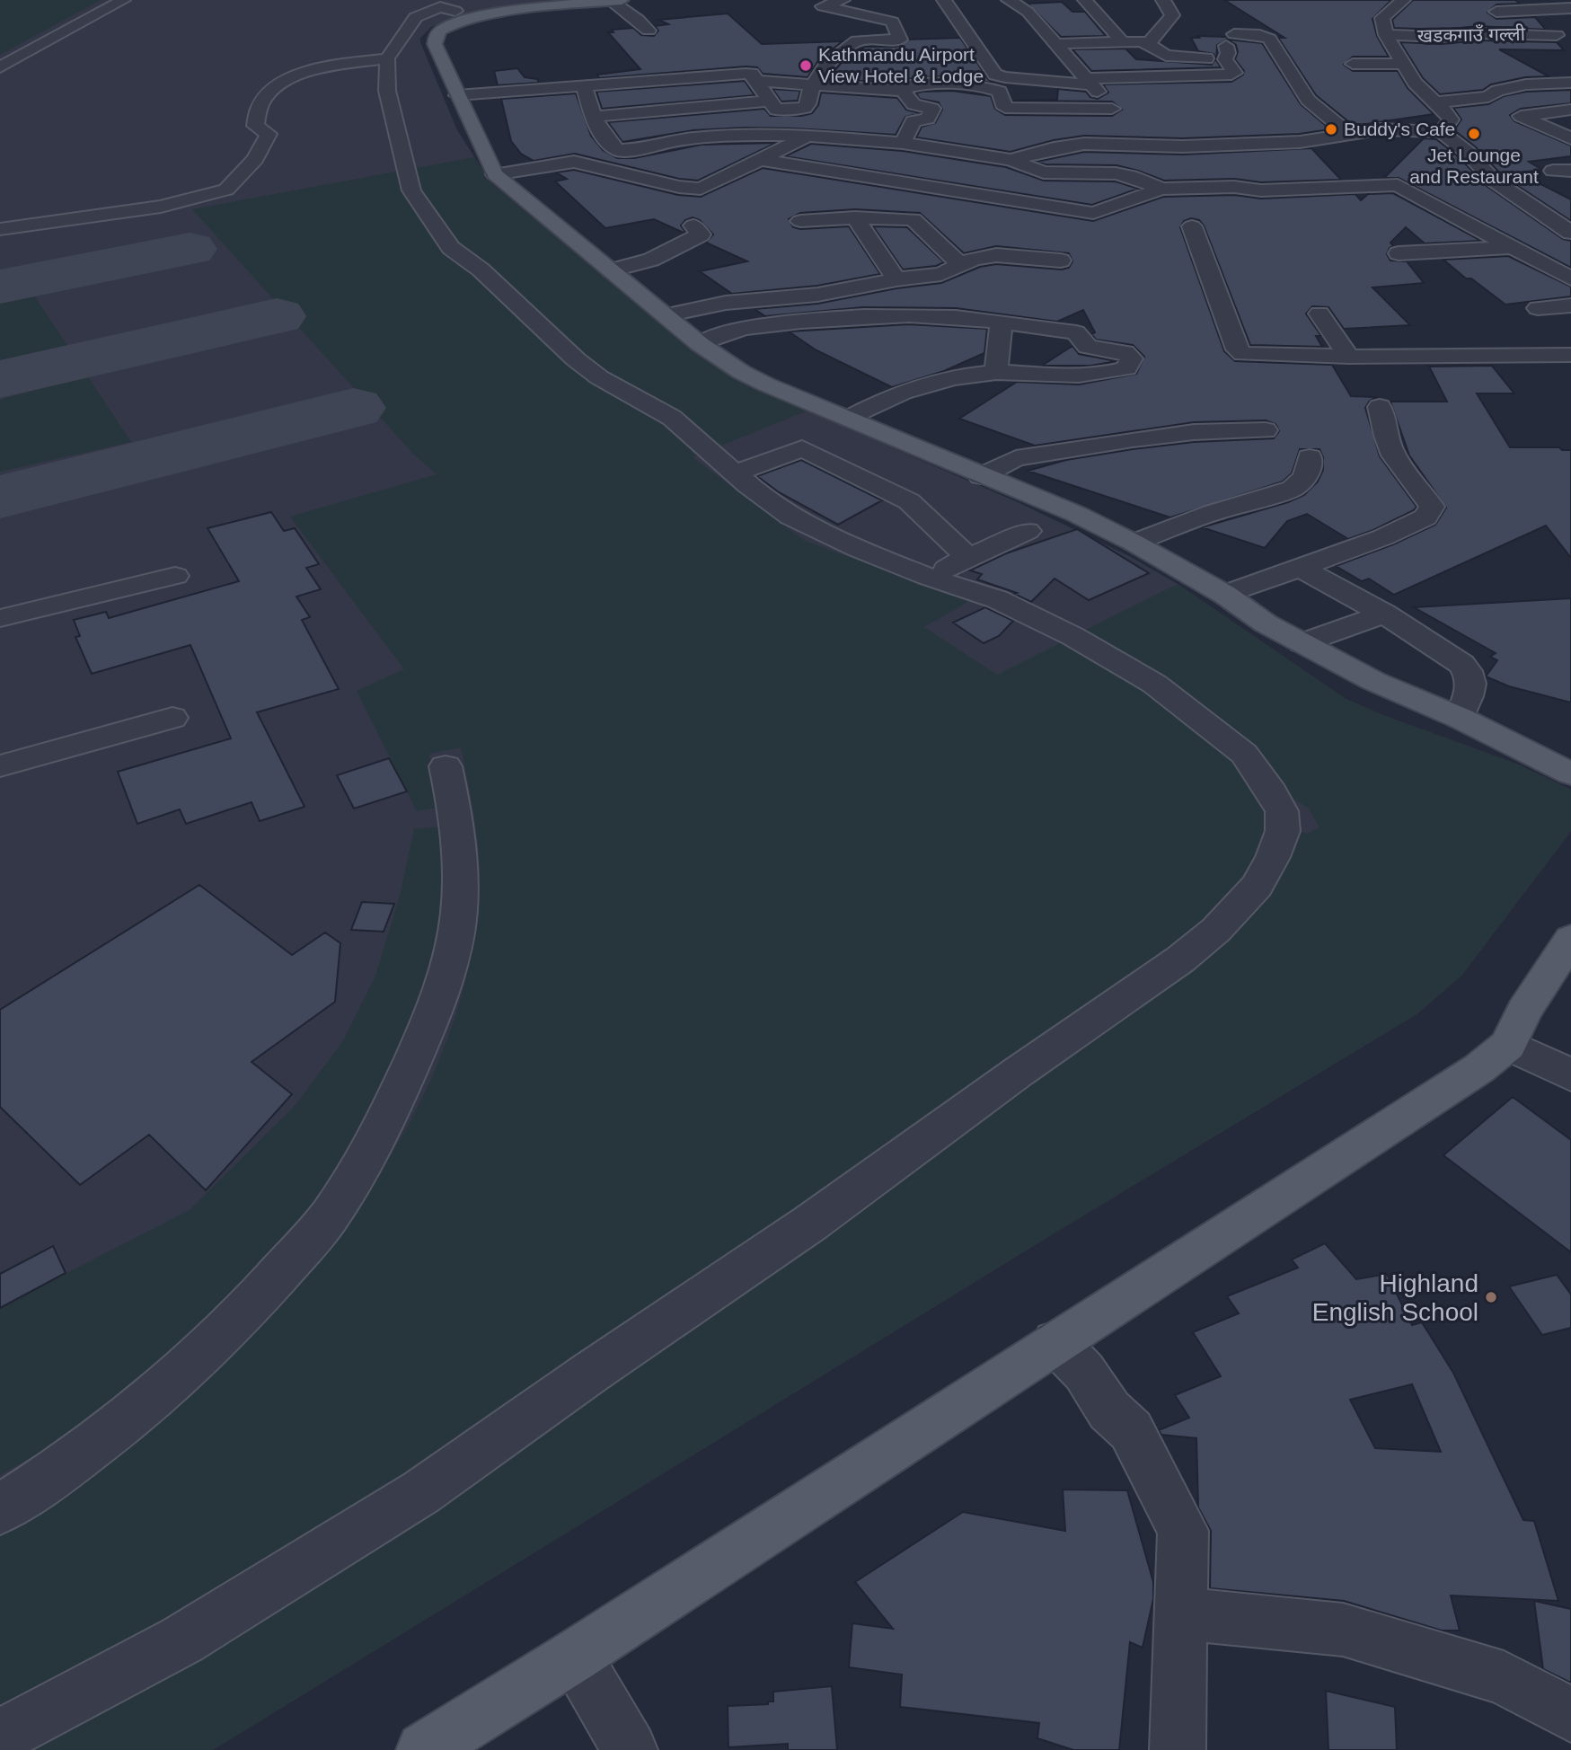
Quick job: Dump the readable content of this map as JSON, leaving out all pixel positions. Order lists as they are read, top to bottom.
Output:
{
  "streets": {
    "street": ["खडकगाउँ गल्ली"]
  },
  "places": [
    "Kathmandu Airport View Hotel & Lodge",
    "Buddy's Cafe",
    "Jet Lounge and Restaurant",
    "Highland English School"
  ]
}
